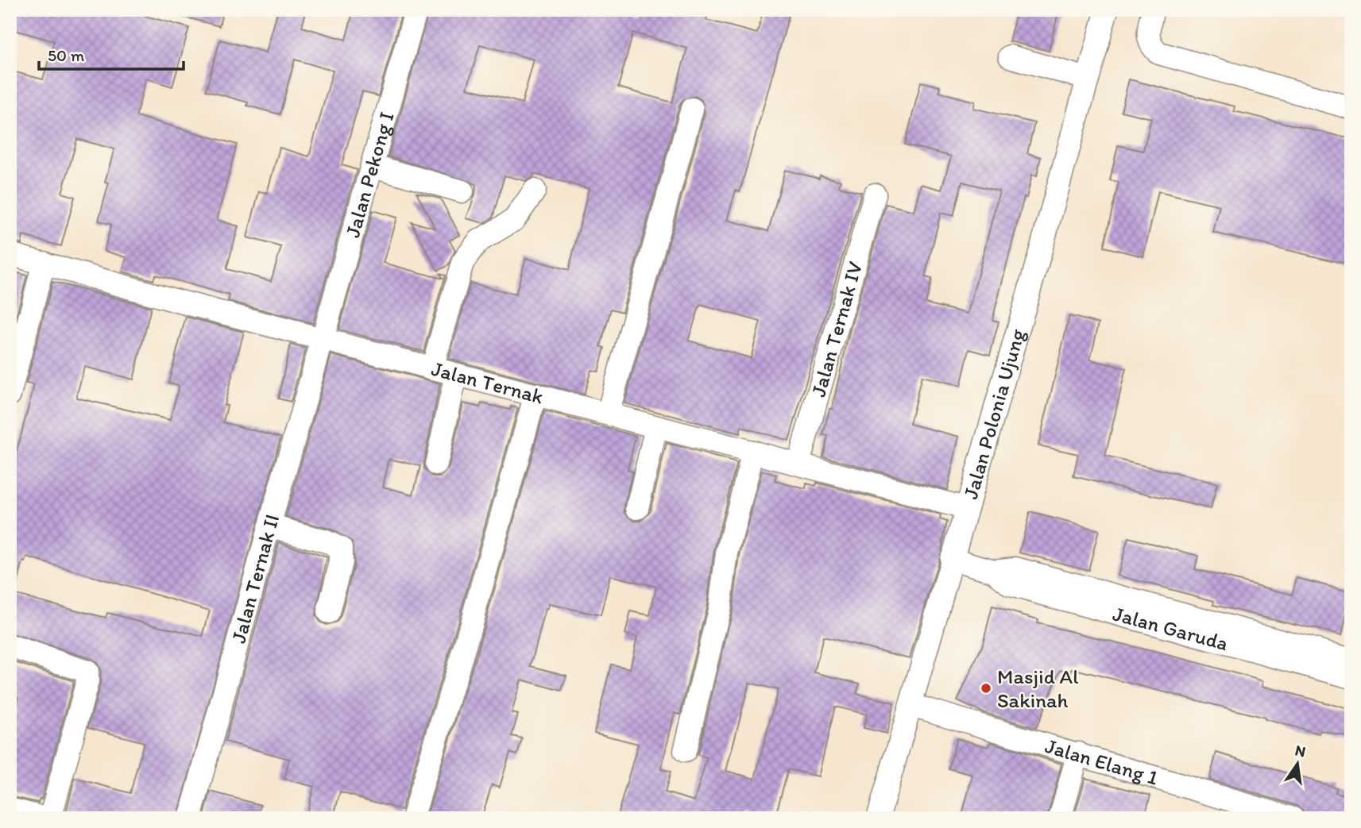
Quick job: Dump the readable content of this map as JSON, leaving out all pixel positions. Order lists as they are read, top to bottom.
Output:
{
  "streets": {
    "street": [
      "Jalan Pekong I",
      "Jalan Ternak IV",
      "Jalan Ternak",
      "Jalan Polonia Ujung",
      "Jalan Ternak II",
      "Jalan Garuda",
      "Jalan Elang 1"
    ]
  },
  "crossings": [
    ["Jalan Pekong I", "Jalan Ternak"],
    ["Jalan Pekong I", "Jalan Ternak II"],
    ["Jalan Ternak IV", "Jalan Ternak"],
    ["Jalan Ternak", "Jalan Polonia Ujung"],
    ["Jalan Ternak", "Jalan Ternak II"],
    ["Jalan Polonia Ujung", "Jalan Garuda"],
    ["Jalan Polonia Ujung", "Jalan Elang 1"]
  ],
  "places": ["Masjid Al Sakinah"],
  "scale_bar": "50 m",
  "north": "top"
}
